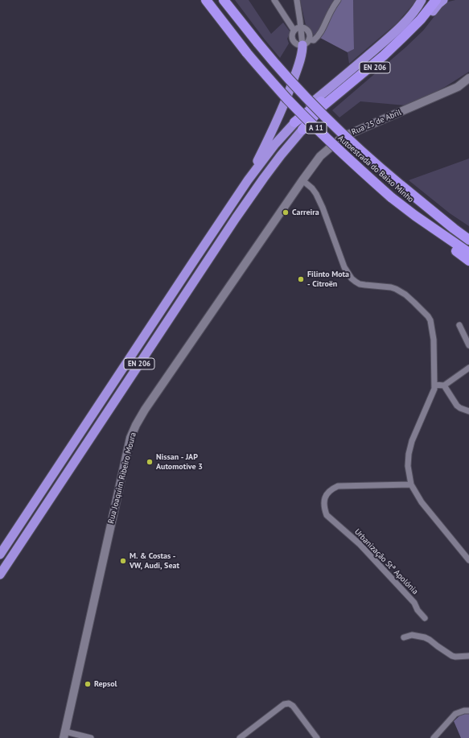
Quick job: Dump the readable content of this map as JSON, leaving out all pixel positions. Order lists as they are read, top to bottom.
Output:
{
  "streets": {
    "highway": ["EN 206", "A 11", "Autoestrada do Baixo Minho"],
    "main road": ["Rua 25 de Abril", "Rua Joaquim Ribeiro Moura"],
    "street": ["Urbanização Stª Apolónia"]
  },
  "crossings": [
    ["EN 206", "A 11"],
    ["Rua 25 de Abril", "Rua Joaquim Ribeiro Moura"],
    ["A 11", "Autoestrada do Baixo Minho"]
  ],
  "places": [
    "Carreira",
    "Filinto Mota - Citroën",
    "Nissan - JAP Automotive 3",
    "M. & Costas - VW, Audi, Seat",
    "Repsol"
  ]
}
